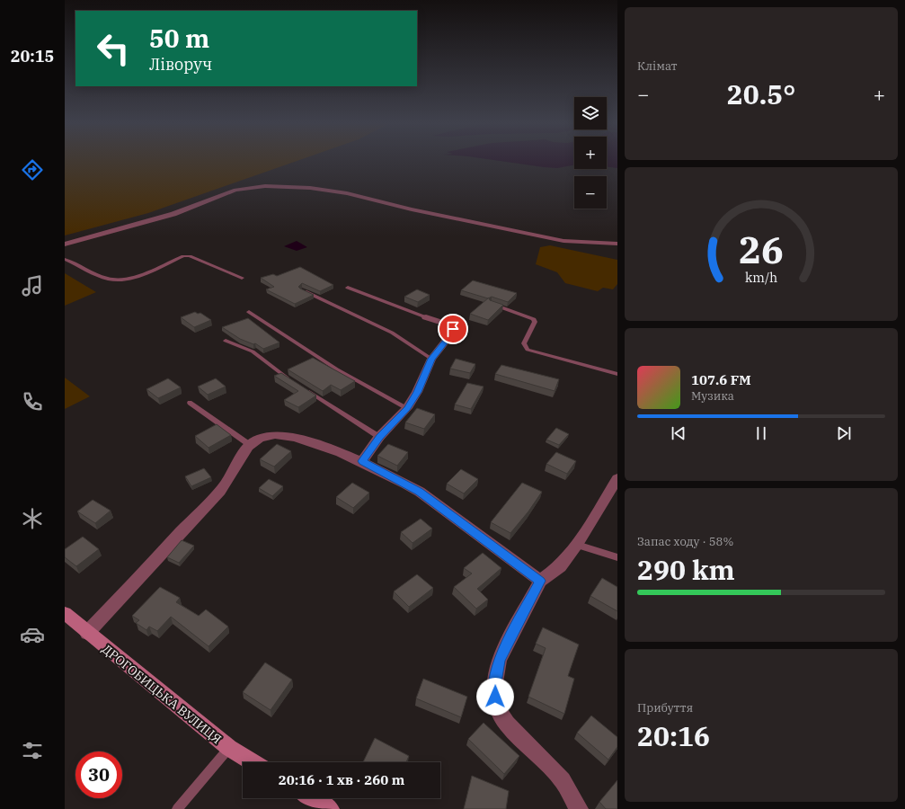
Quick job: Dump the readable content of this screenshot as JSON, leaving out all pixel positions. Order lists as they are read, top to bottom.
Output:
{
  "streets": {
    "street": ["ДРОГОБИЦЬКА ВУЛИЦЯ"]
  },
  "page": {
    "tabs": "20:15",
    "tile": [
      "Клімат",
      ["Запас ходу · 58%", "290 km"],
      ["Прибуття", "20:16"]
    ],
    "turn": ["50 m", "Ліворуч"],
    "heat": ["−", "20.5°", "+"],
    "map_buttons": ["+", "−"],
    "song": ["107.6 FM", "Музика"],
    "limit": "30",
    "trip": "20:16 · 1 хв · 260 m",
    "gauge": ["26", "km/h"]
  }
}
